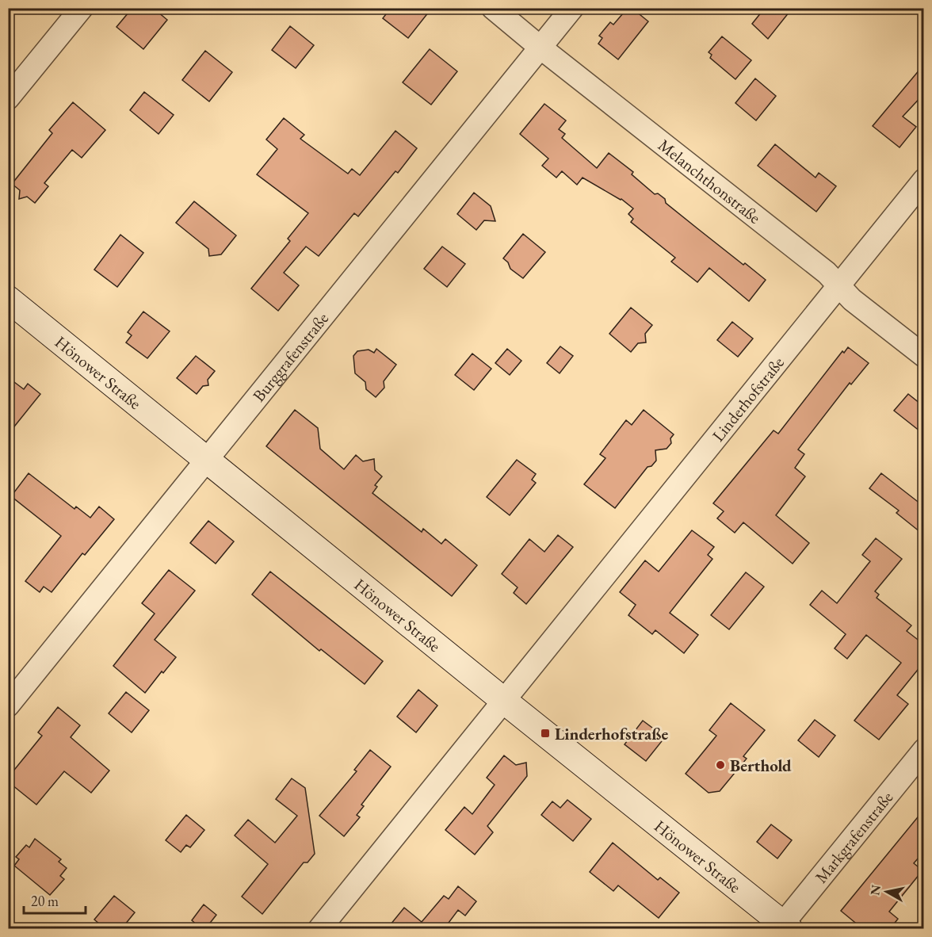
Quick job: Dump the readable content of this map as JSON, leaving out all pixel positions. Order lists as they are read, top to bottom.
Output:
{
  "streets": {
    "main road": ["Hönower Straße"],
    "street": [
      "Melanchthonstraße",
      "Burggrafenstraße",
      "Linderhofstraße",
      "Markgrafenstraße"
    ]
  },
  "crossings": [
    ["Melanchthonstraße", "Burggrafenstraße"],
    ["Melanchthonstraße", "Linderhofstraße"],
    ["Burggrafenstraße", "Hönower Straße"],
    ["Hönower Straße", "Linderhofstraße"],
    ["Hönower Straße", "Markgrafenstraße"]
  ],
  "places": {
    "transit": ["Linderhofstraße"],
    "other": ["Berthold"]
  },
  "scale_bar": "20 m",
  "north": "left"
}
